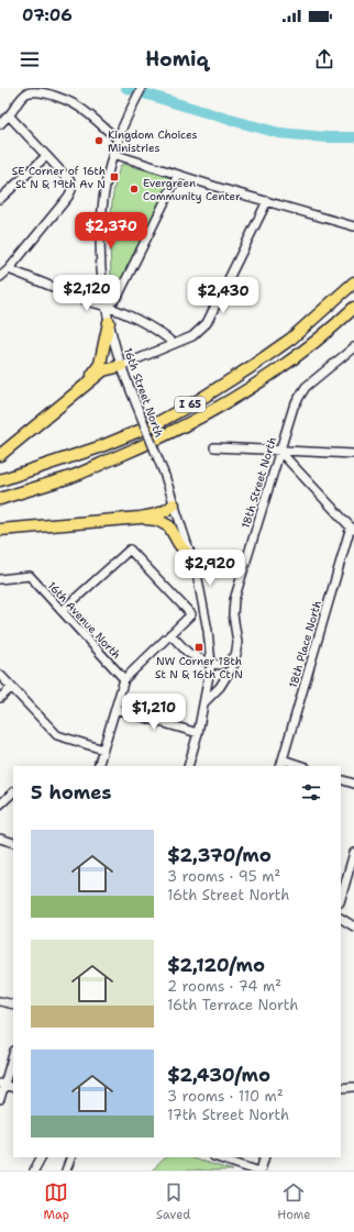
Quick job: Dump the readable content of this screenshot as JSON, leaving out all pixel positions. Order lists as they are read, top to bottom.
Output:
{
  "streets": {
    "highway": ["I 65"],
    "street": [
      "16th Street North",
      "18th Street North",
      "16th Avenue North",
      "18th Place North"
    ]
  },
  "crossings": [
    ["16th Street North", "18th Street North"]
  ],
  "places": {
    "other": ["Kingdom Choices Ministries", "Evergreen Community Center"],
    "transit": ["SE Corner of 16th St N & 19th Av N", "NW Corner 18th St N & 16th Ct N"]
  },
  "page": {
    "status": "07:06",
    "header": "Homiq",
    "price": [
      "$2,370",
      "$2,120",
      "$2,430",
      "$2,920",
      "$1,210"
    ],
    "heading": "5 homes",
    "list": [
      {
        "name": "$2,370/mo",
        "note": "3 rooms · 95 m² · 16th Street North"
      },
      {
        "name": "$2,120/mo",
        "note": "2 rooms · 74 m² · 16th Terrace North"
      },
      {
        "name": "$2,430/mo",
        "note": "3 rooms · 110 m² · 17th Street North"
      }
    ],
    "tabs": ["Map", "Saved", "Home"]
  }
}
